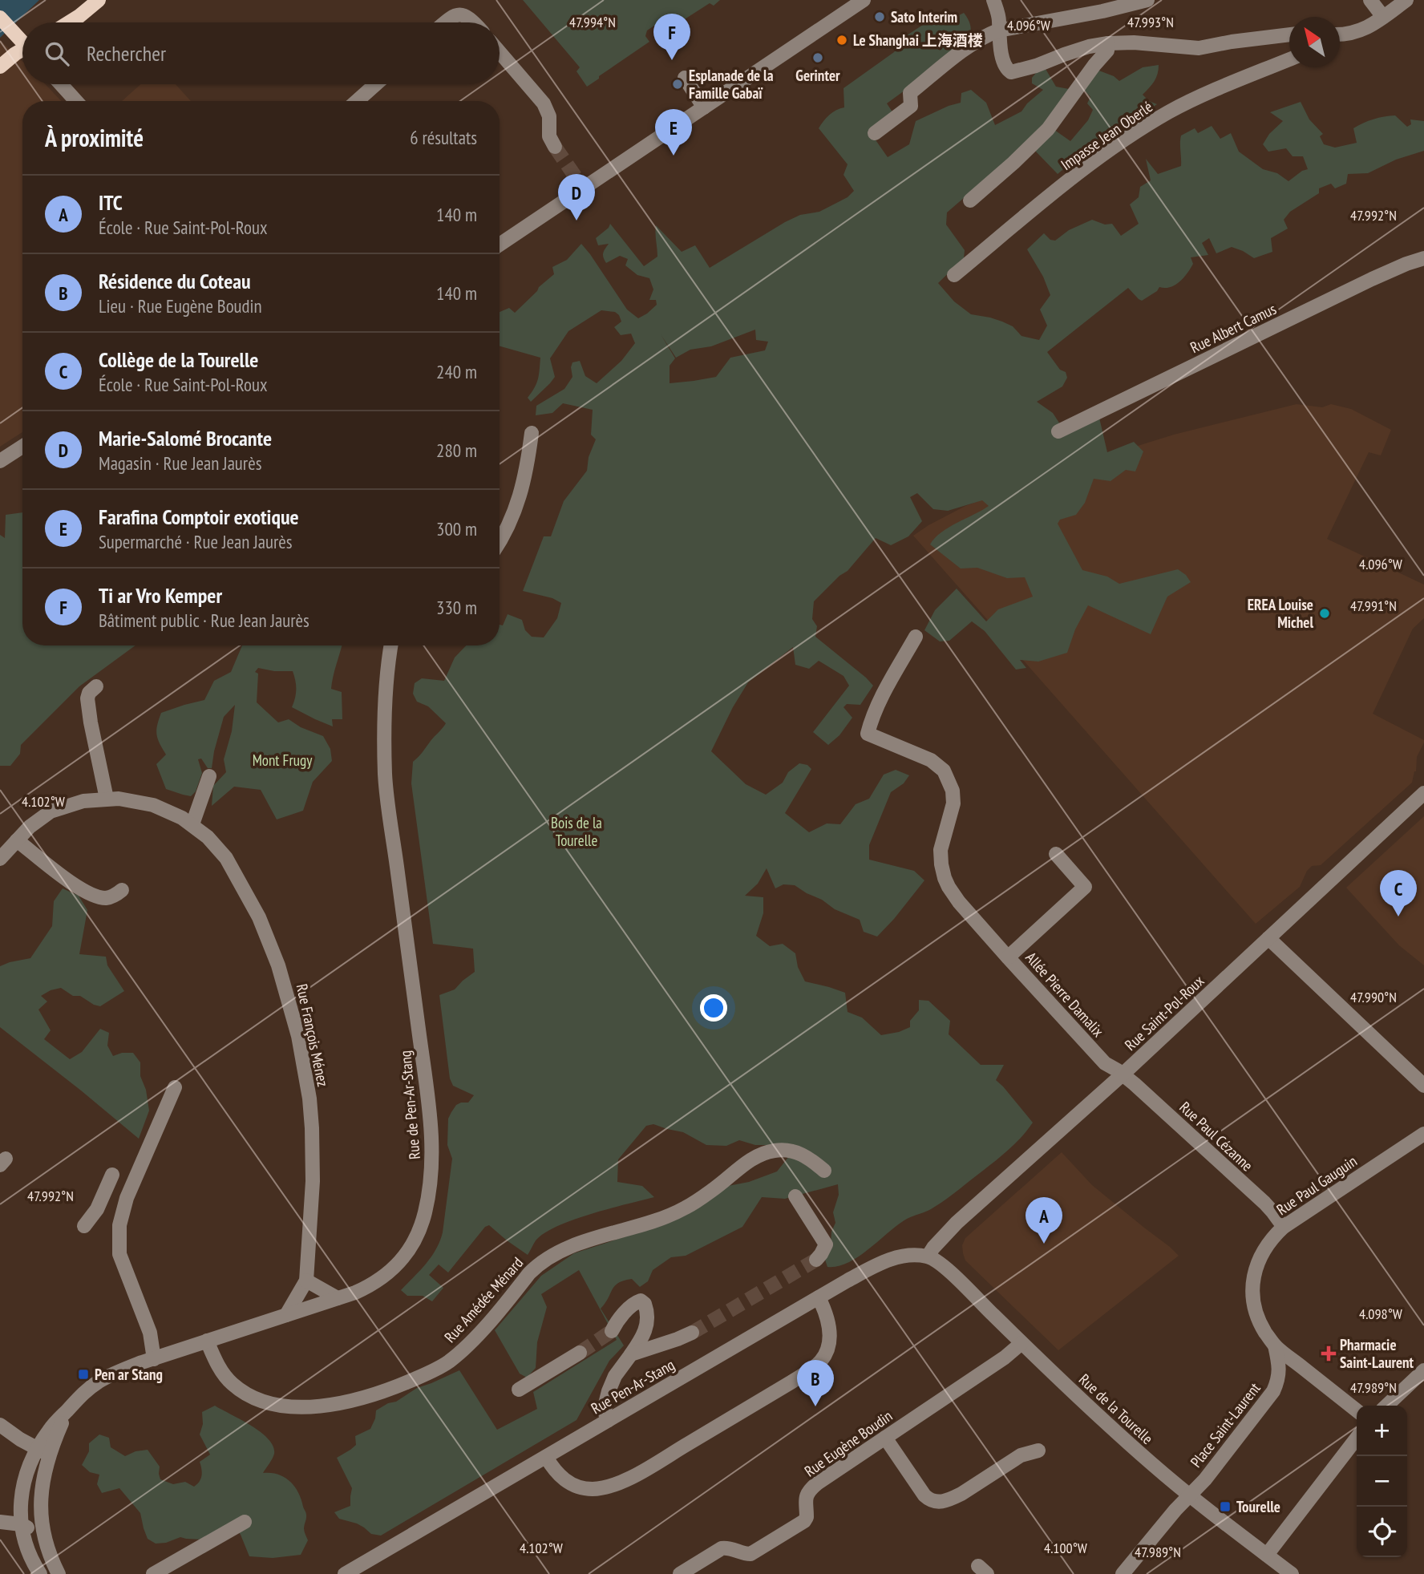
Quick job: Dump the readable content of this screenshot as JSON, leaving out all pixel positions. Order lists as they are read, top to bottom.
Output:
{
  "streets": {
    "street": [
      "Impasse Jean Oberlé",
      "Rue Albert Camus",
      "Allée Pierre Damalix",
      "Rue Saint-Pol-Roux",
      "Rue François Ménez",
      "Rue de Pen-Ar-Stang",
      "Rue Paul Cézanne",
      "Rue Paul Gauguin",
      "Rue Amédée Ménard",
      "Rue Pen-Ar-Stang",
      "Rue de la Tourelle",
      "Place Saint-Laurent",
      "Rue Eugène Boudin"
    ]
  },
  "crossings": [
    ["Allée Pierre Damalix", "Rue Saint-Pol-Roux"],
    ["Allée Pierre Damalix", "Rue Paul Cézanne"],
    ["Rue Saint-Pol-Roux", "Rue Paul Cézanne"],
    ["Rue Saint-Pol-Roux", "Rue Pen-Ar-Stang"],
    ["Rue Saint-Pol-Roux", "Rue de la Tourelle"],
    ["Rue François Ménez", "Rue de Pen-Ar-Stang"],
    ["Rue de Pen-Ar-Stang", "Rue Amédée Ménard"],
    ["Rue Paul Cézanne", "Rue Paul Gauguin"],
    ["Rue Paul Gauguin", "Place Saint-Laurent"],
    ["Rue Pen-Ar-Stang", "Rue de la Tourelle"],
    ["Rue de la Tourelle", "Place Saint-Laurent"],
    ["Rue de la Tourelle", "Rue Eugène Boudin"]
  ],
  "parks": ["Mont Frugy", "Bois de la Tourelle"],
  "places": {
    "other": [
      "Sato Interim",
      "Le Shanghai 上海酒楼",
      "Gerinter",
      "Esplanade de la Famille Gabaï",
      "EREA Louise Michel"
    ],
    "health": ["Pharmacie Saint-Laurent"],
    "transit": ["Pen ar Stang", "Tourelle"]
  },
  "north": "top left",
  "page": {
    "pins": [
      "F",
      "E",
      "D",
      "C",
      "A",
      "B"
    ],
    "search": "Rechercher",
    "heading": ["À proximité", "6 résultats"],
    "list": [
      {
        "mark": "A",
        "name": "ITC",
        "note": "École · Rue Saint-Pol-Roux",
        "value": "140 m"
      },
      {
        "mark": "B",
        "name": "Résidence du Coteau",
        "note": "Lieu · Rue Eugène Boudin",
        "value": "140 m"
      },
      {
        "mark": "C",
        "name": "Collège de la Tourelle",
        "note": "École · Rue Saint-Pol-Roux",
        "value": "240 m"
      },
      {
        "mark": "D",
        "name": "Marie-Salomé Brocante",
        "note": "Magasin · Rue Jean Jaurès",
        "value": "280 m"
      },
      {
        "mark": "E",
        "name": "Farafina Comptoir exotique",
        "note": "Supermarché · Rue Jean Jaurès",
        "value": "300 m"
      },
      {
        "mark": "F",
        "name": "Ti ar Vro Kemper",
        "note": "Bâtiment public · Rue Jean Jaurès",
        "value": "330 m"
      }
    ],
    "map_buttons": ["+", "−"]
  },
  "coordinates": [
    "47.993°N",
    "47.994°N",
    "4.096°W",
    "47.992°N",
    "47.991°N",
    "4.102°W",
    "47.990°N",
    "4.098°W",
    "47.989°N",
    "4.100°W"
  ]
}
